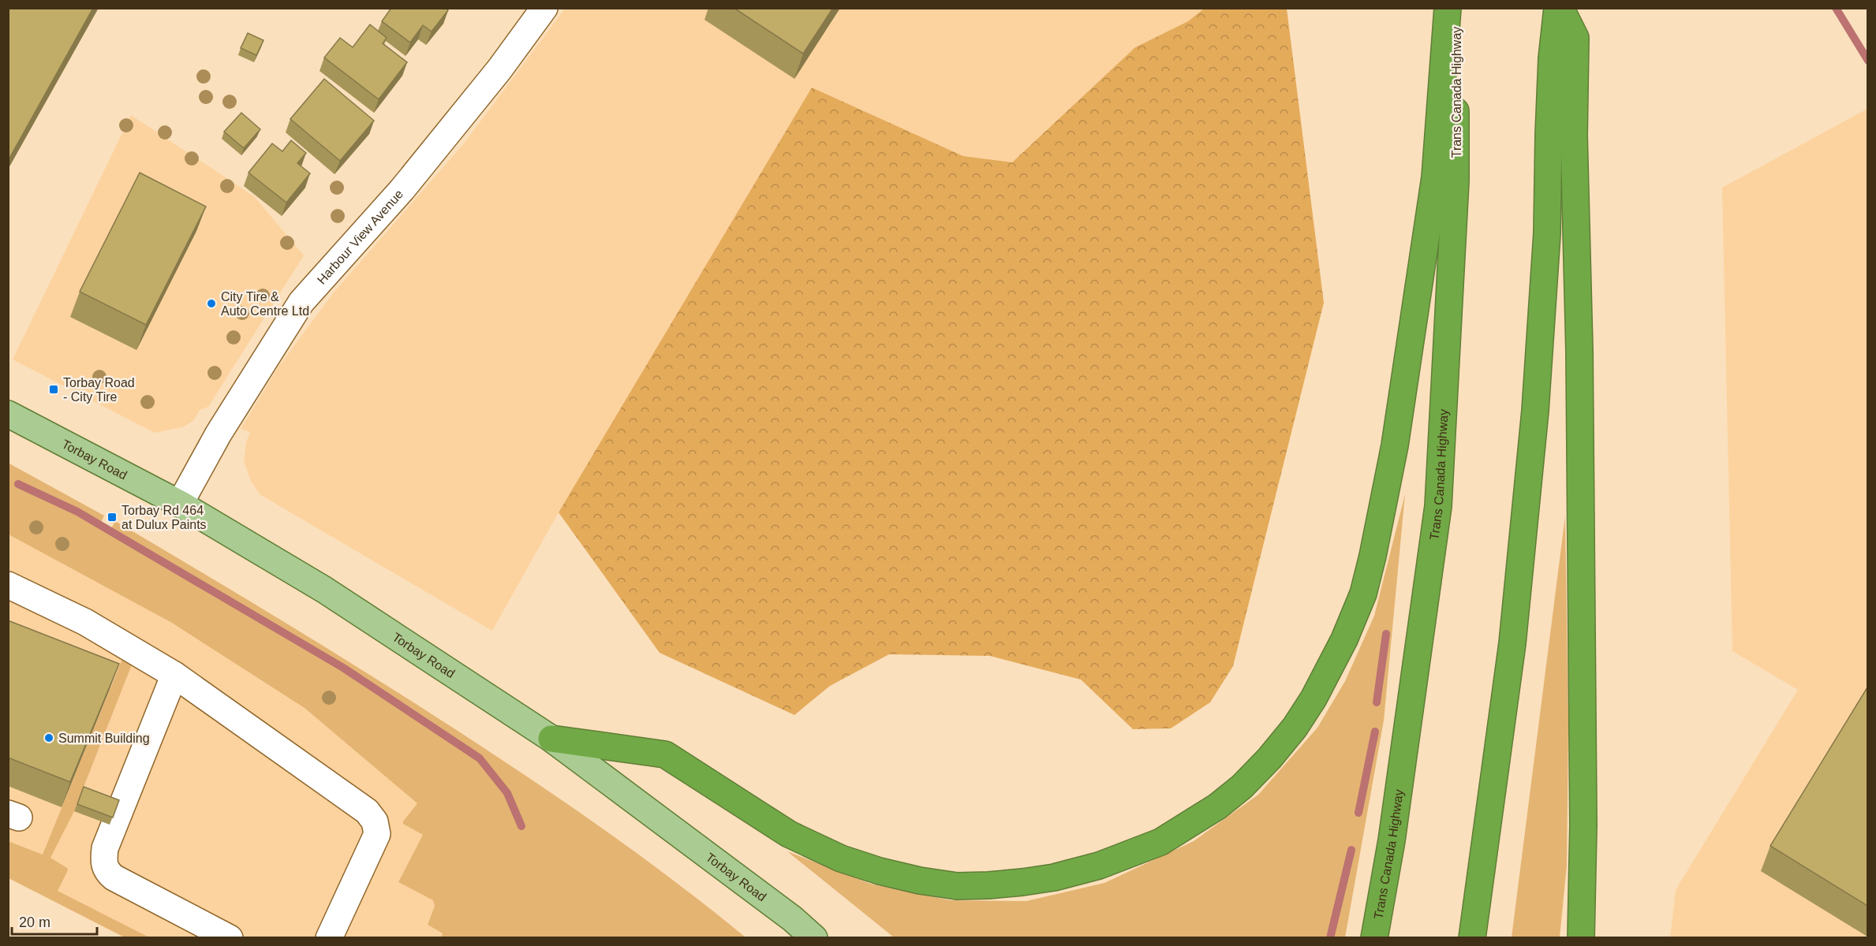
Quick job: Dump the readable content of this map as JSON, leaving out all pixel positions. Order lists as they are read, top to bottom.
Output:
{
  "streets": {
    "highway": ["Trans Canada Highway"],
    "main road": ["Torbay Road"],
    "street": ["Harbour View Avenue"]
  },
  "crossings": [
    ["Harbour View Avenue", "Torbay Road"]
  ],
  "places": {
    "other": ["City Tire & Auto Centre Ltd", "Summit Building"],
    "transit": ["Torbay Road - City Tire", "Torbay Rd 464 at Dulux Paints"]
  },
  "scale_bar": "20 m"
}
